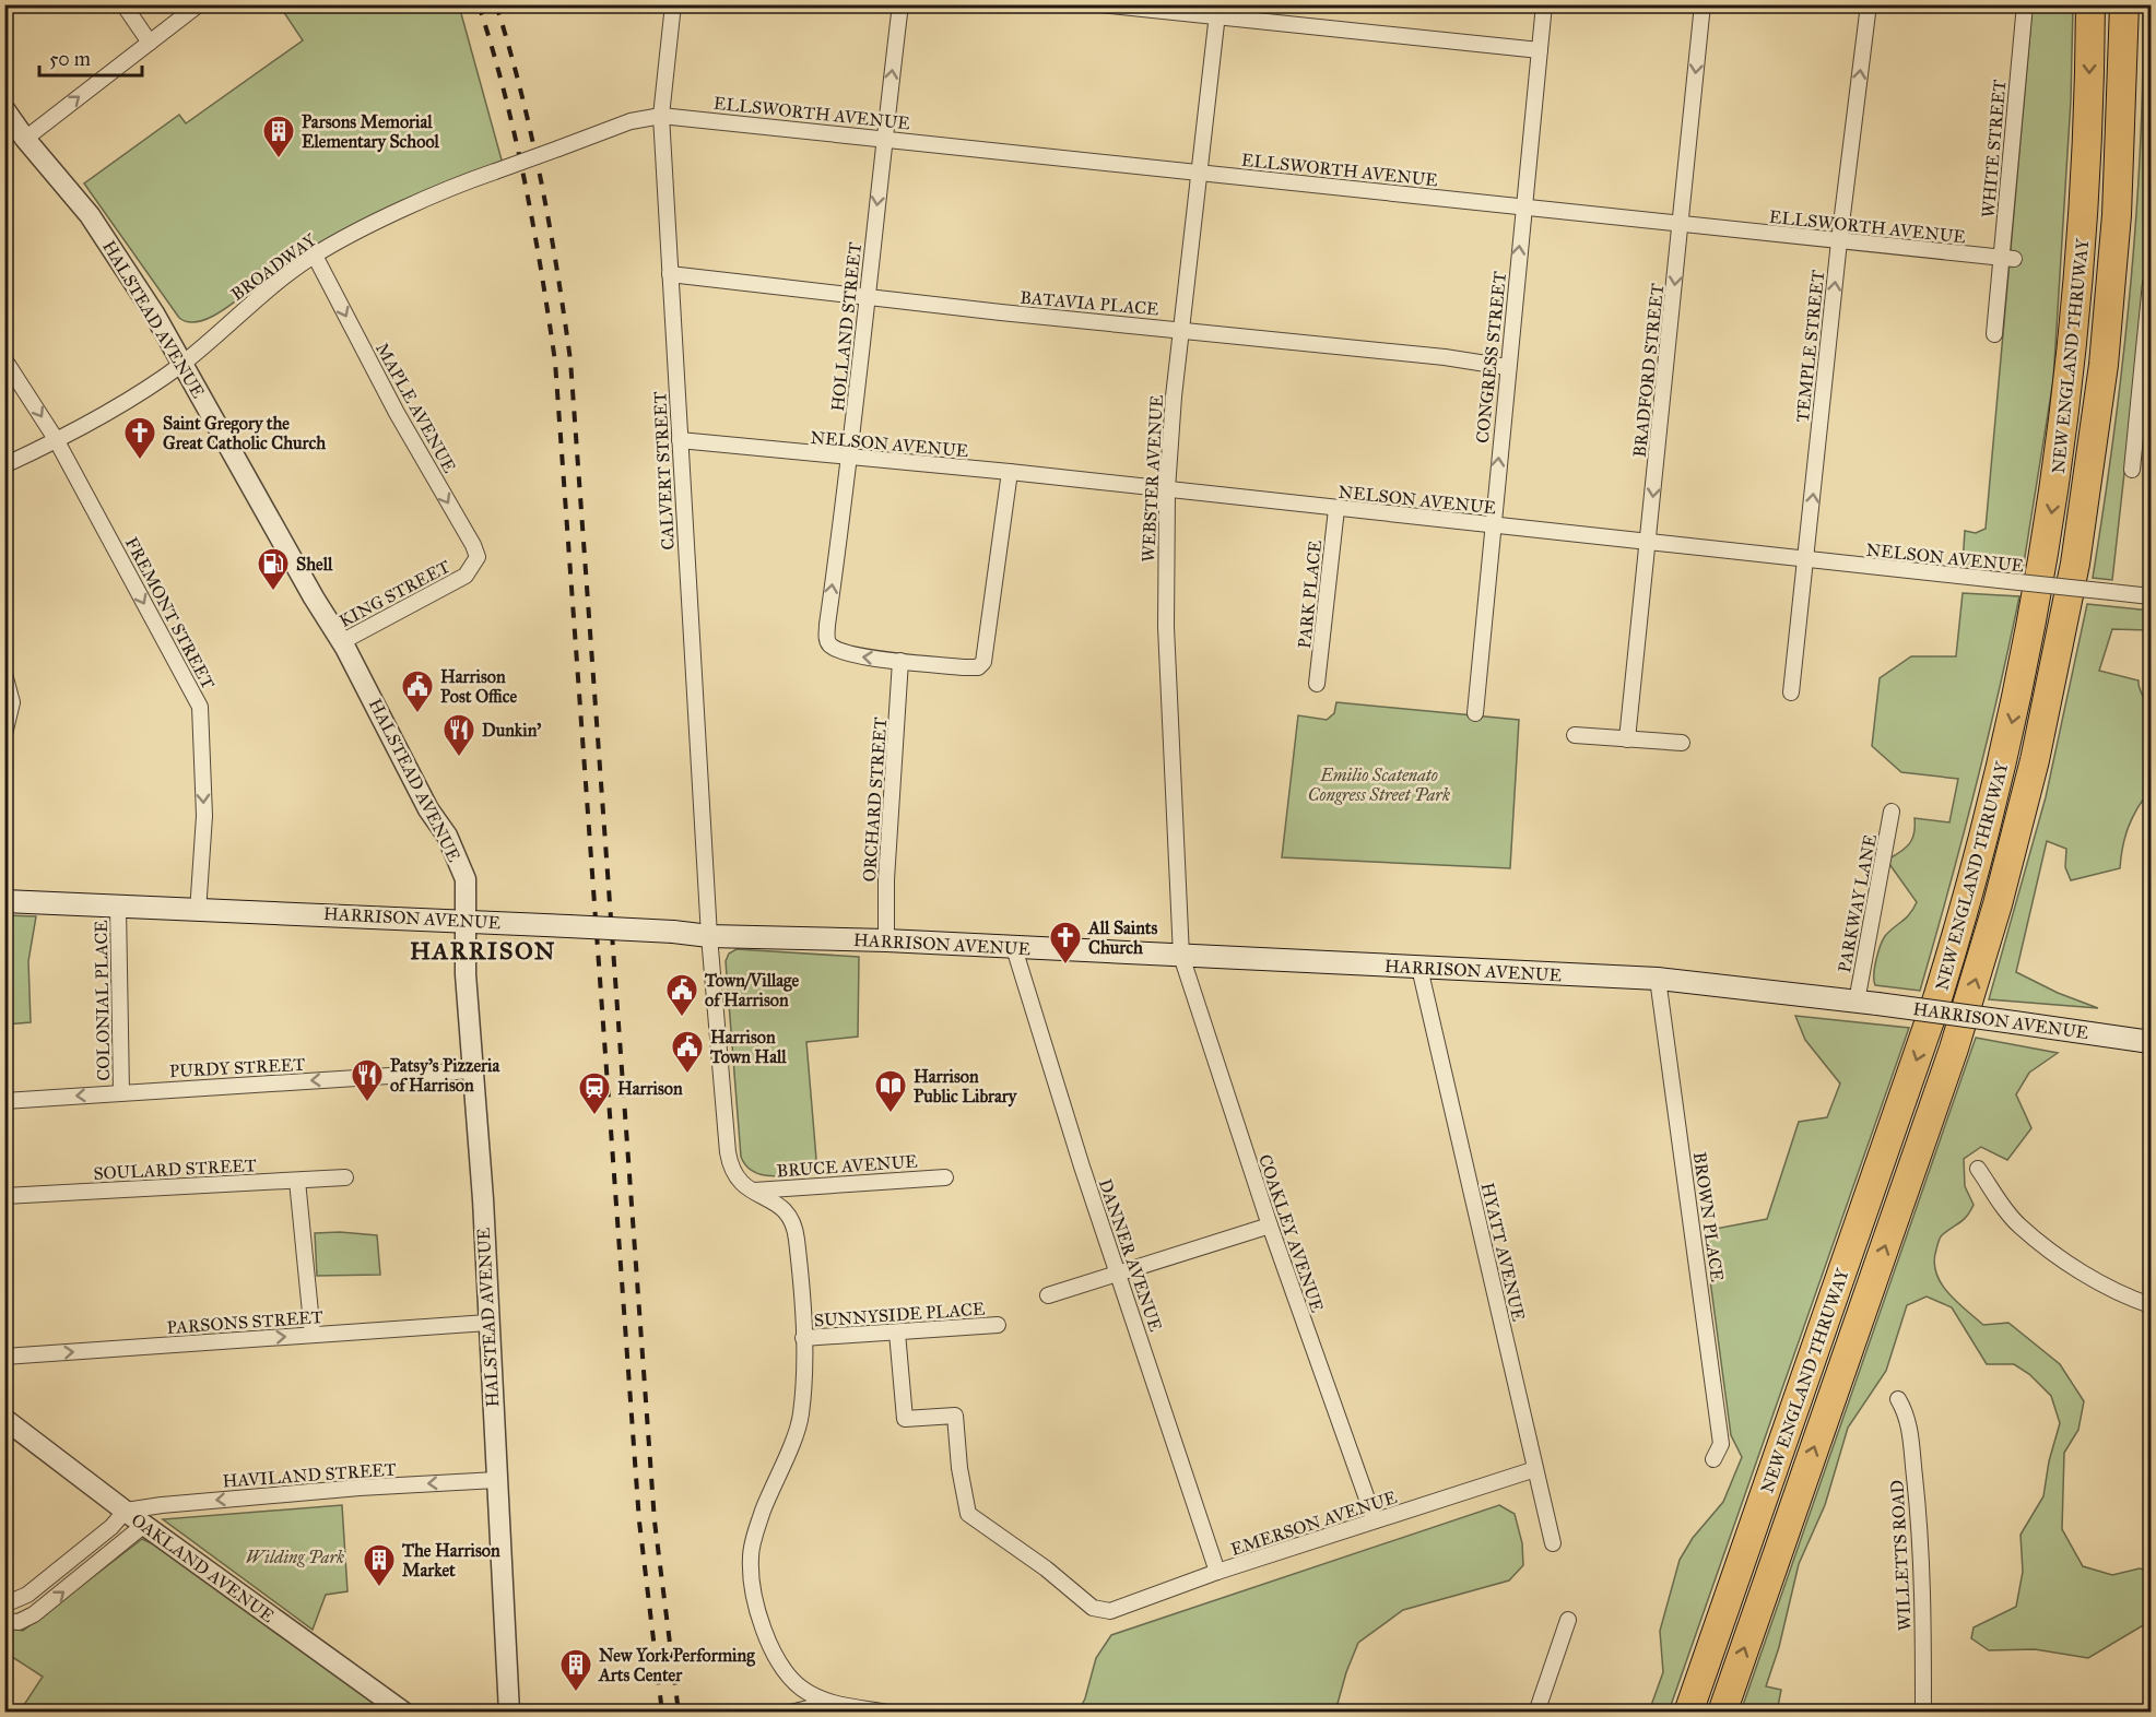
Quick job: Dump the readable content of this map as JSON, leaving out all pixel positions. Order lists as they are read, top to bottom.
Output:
{
  "streets": {
    "highway": ["NEW ENGLAND THRUWAY"],
    "main road": ["HARRISON AVENUE"],
    "street": [
      "ELLSWORTH AVENUE",
      "WHITE STREET",
      "BROADWAY",
      "BATAVIA PLACE",
      "HALSTEAD AVENUE",
      "HOLLAND STREET",
      "TEMPLE STREET",
      "CONGRESS STREET",
      "BRADFORD STREET",
      "MAPLE AVENUE",
      "NELSON AVENUE",
      "CALVERT STREET",
      "WEBSTER AVENUE",
      "KING STREET",
      "PARK PLACE",
      "FREMONT STREET",
      "ORCHARD STREET",
      "PARKWAY LANE",
      "COLONIAL PLACE",
      "PURDY STREET",
      "BRUCE AVENUE",
      "SOULARD STREET",
      "BROWN PLACE",
      "COAKLEY AVENUE",
      "HYATT AVENUE",
      "DANNER AVENUE",
      "SUNNYSIDE PLACE",
      "PARSONS STREET",
      "HAVILAND STREET",
      "EMERSON AVENUE",
      "WILLETTS ROAD",
      "OAKLAND AVENUE"
    ]
  },
  "crossings": [
    ["ELLSWORTH AVENUE", "WHITE STREET"],
    ["ELLSWORTH AVENUE", "BROADWAY"],
    ["ELLSWORTH AVENUE", "HOLLAND STREET"],
    ["ELLSWORTH AVENUE", "TEMPLE STREET"],
    ["ELLSWORTH AVENUE", "CONGRESS STREET"],
    ["ELLSWORTH AVENUE", "BRADFORD STREET"],
    ["ELLSWORTH AVENUE", "CALVERT STREET"],
    ["ELLSWORTH AVENUE", "WEBSTER AVENUE"],
    ["BROADWAY", "HALSTEAD AVENUE"],
    ["BROADWAY", "MAPLE AVENUE"],
    ["BROADWAY", "CALVERT STREET"],
    ["BROADWAY", "FREMONT STREET"],
    ["BATAVIA PLACE", "HOLLAND STREET"],
    ["BATAVIA PLACE", "CONGRESS STREET"],
    ["BATAVIA PLACE", "CALVERT STREET"],
    ["BATAVIA PLACE", "WEBSTER AVENUE"],
    ["HALSTEAD AVENUE", "KING STREET"],
    ["HALSTEAD AVENUE", "HARRISON AVENUE"],
    ["HALSTEAD AVENUE", "PURDY STREET"],
    ["HALSTEAD AVENUE", "PARSONS STREET"],
    ["HALSTEAD AVENUE", "HAVILAND STREET"],
    ["HOLLAND STREET", "NELSON AVENUE"],
    ["HOLLAND STREET", "ORCHARD STREET"],
    ["TEMPLE STREET", "NELSON AVENUE"],
    ["CONGRESS STREET", "NELSON AVENUE"],
    ["BRADFORD STREET", "NELSON AVENUE"],
    ["MAPLE AVENUE", "KING STREET"],
    ["NELSON AVENUE", "CALVERT STREET"],
    ["NELSON AVENUE", "WEBSTER AVENUE"],
    ["NELSON AVENUE", "PARK PLACE"],
    ["CALVERT STREET", "HARRISON AVENUE"],
    ["CALVERT STREET", "BRUCE AVENUE"],
    ["WEBSTER AVENUE", "HARRISON AVENUE"],
    ["WEBSTER AVENUE", "COAKLEY AVENUE"],
    ["FREMONT STREET", "HARRISON AVENUE"],
    ["ORCHARD STREET", "HARRISON AVENUE"],
    ["PARKWAY LANE", "HARRISON AVENUE"],
    ["HARRISON AVENUE", "COLONIAL PLACE"],
    ["HARRISON AVENUE", "BROWN PLACE"],
    ["HARRISON AVENUE", "COAKLEY AVENUE"],
    ["HARRISON AVENUE", "HYATT AVENUE"],
    ["HARRISON AVENUE", "DANNER AVENUE"],
    ["COLONIAL PLACE", "PURDY STREET"],
    ["COAKLEY AVENUE", "EMERSON AVENUE"],
    ["HYATT AVENUE", "EMERSON AVENUE"],
    ["DANNER AVENUE", "EMERSON AVENUE"],
    ["SUNNYSIDE PLACE", "EMERSON AVENUE"],
    ["HAVILAND STREET", "OAKLAND AVENUE"]
  ],
  "one_way": [
    "TEMPLE STREET",
    "CONGRESS STREET",
    "BRADFORD STREET",
    "MAPLE AVENUE",
    "FREMONT STREET",
    "PURDY STREET",
    "PARSONS STREET",
    "HAVILAND STREET"
  ],
  "districts": ["HARRISON"],
  "parks": ["Emilio Scatenato Congress Street Park", "Wilding Park"],
  "places": {
    "building": ["Parsons Memorial Elementary School", "The Harrison Market", "New York Performing Arts Center"],
    "church": ["Saint Gregory the Great Catholic Church", "All Saints Church"],
    "fuel station": ["Shell"],
    "public building": ["Harrison Post Office", "Town/Village of Harrison", "Harrison Town Hall"],
    "restaurant": ["Dunkin'", "Patsy's Pizzeria of Harrison"],
    "library": ["Harrison Public Library"],
    "station": ["Harrison"]
  },
  "scale_bar": "50 m"
}
